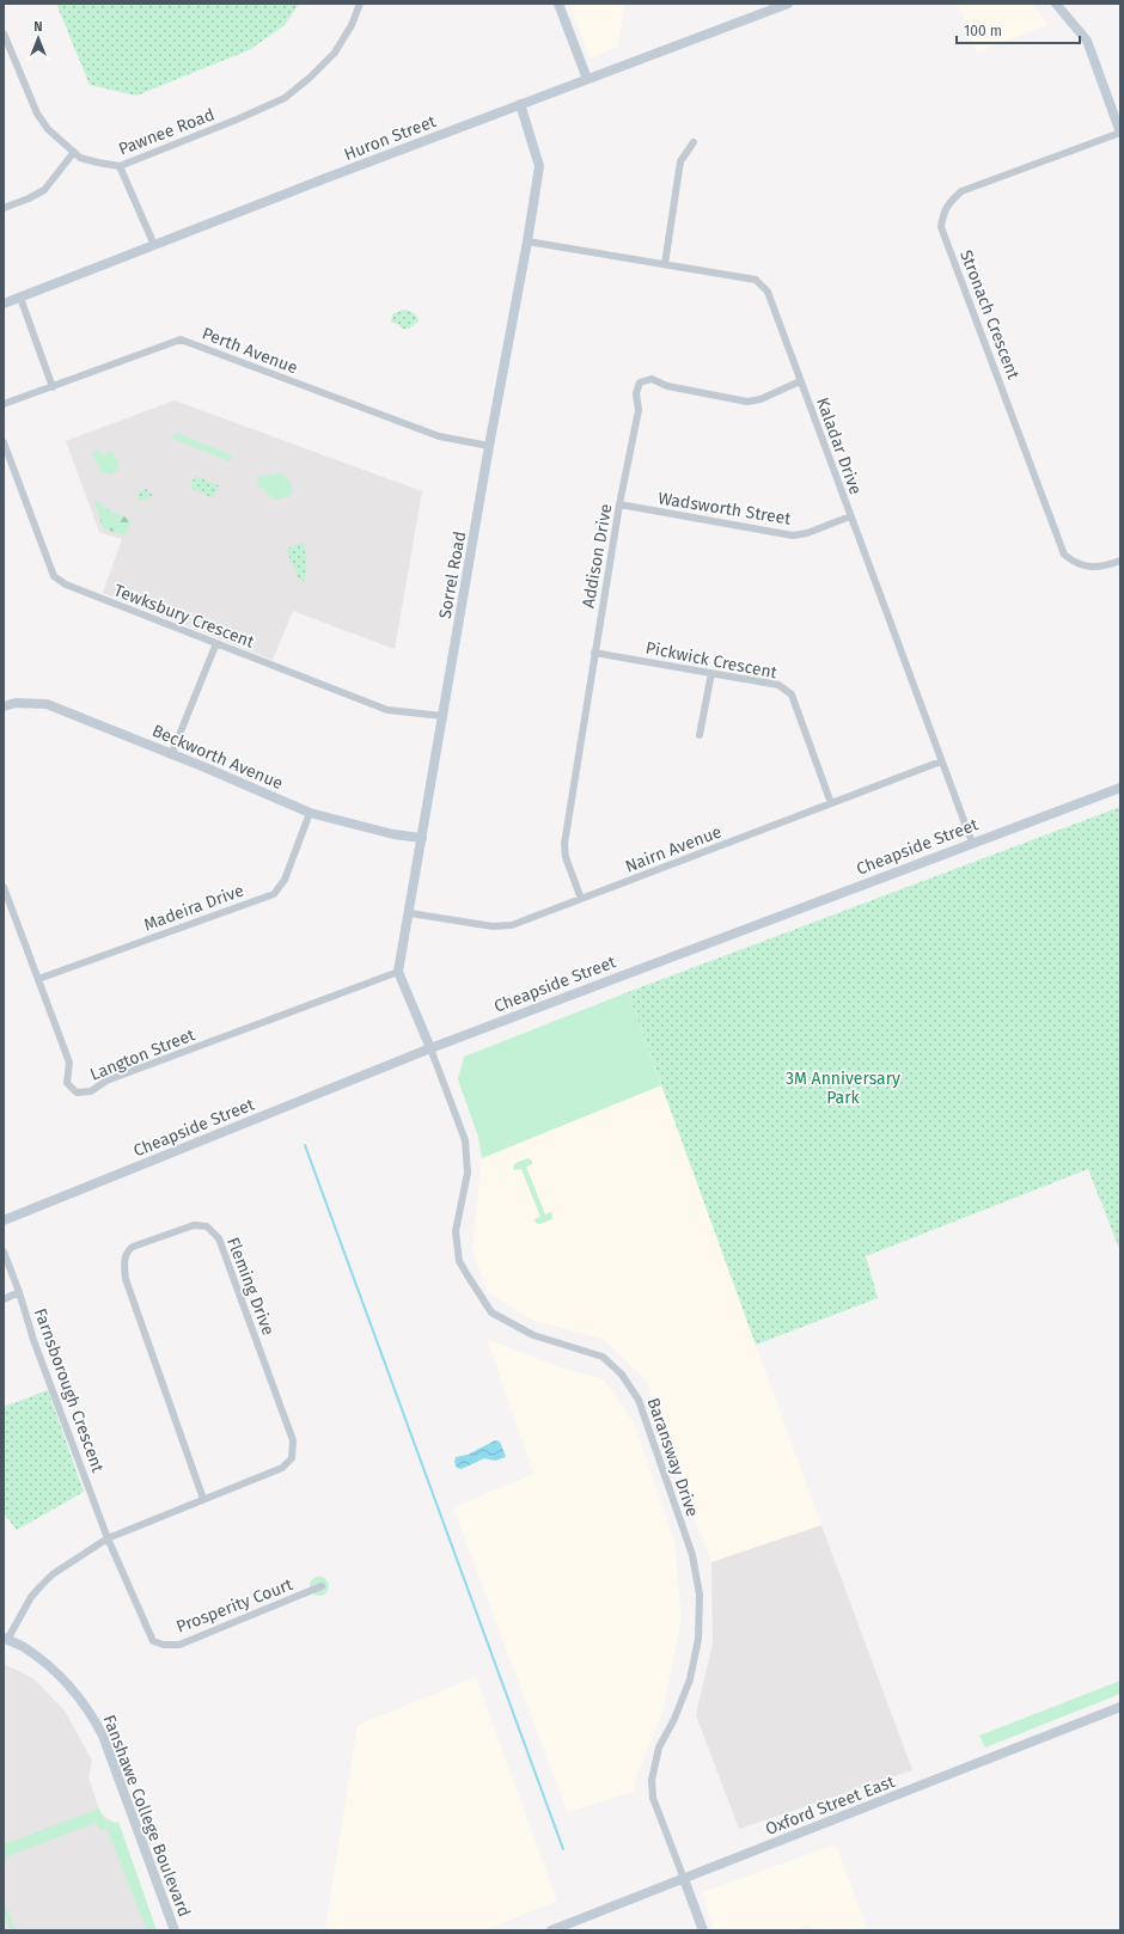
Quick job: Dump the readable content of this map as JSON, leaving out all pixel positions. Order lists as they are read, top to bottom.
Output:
{
  "streets": {
    "street": [
      "Pawnee Road",
      "Huron Street",
      "Stronach Crescent",
      "Perth Avenue",
      "Kaladar Drive",
      "Wadsworth Street",
      "Addison Drive",
      "Sorrel Road",
      "Tewksbury Crescent",
      "Pickwick Crescent",
      "Beckworth Avenue",
      "Cheapside Street",
      "Nairn Avenue",
      "Madeira Drive",
      "Langton Street",
      "Fleming Drive",
      "Farnsborough Crescent",
      "Baransway Drive",
      "Prosperity Court",
      "Oxford Street East",
      "Fanshawe College Boulevard"
    ]
  },
  "crossings": [
    ["Huron Street", "Sorrel Road"],
    ["Perth Avenue", "Sorrel Road"],
    ["Kaladar Drive", "Wadsworth Street"],
    ["Kaladar Drive", "Addison Drive"],
    ["Kaladar Drive", "Sorrel Road"],
    ["Kaladar Drive", "Cheapside Street"],
    ["Kaladar Drive", "Nairn Avenue"],
    ["Wadsworth Street", "Addison Drive"],
    ["Addison Drive", "Pickwick Crescent"],
    ["Addison Drive", "Nairn Avenue"],
    ["Sorrel Road", "Tewksbury Crescent"],
    ["Sorrel Road", "Beckworth Avenue"],
    ["Sorrel Road", "Nairn Avenue"],
    ["Sorrel Road", "Langton Street"],
    ["Pickwick Crescent", "Nairn Avenue"],
    ["Beckworth Avenue", "Madeira Drive"],
    ["Cheapside Street", "Baransway Drive"],
    ["Madeira Drive", "Langton Street"],
    ["Fleming Drive", "Farnsborough Crescent"],
    ["Fleming Drive", "Prosperity Court"],
    ["Fleming Drive", "Fanshawe College Boulevard"],
    ["Farnsborough Crescent", "Prosperity Court"],
    ["Baransway Drive", "Oxford Street East"]
  ],
  "parks": ["3M Anniversary Park"],
  "scale_bar": "100 m",
  "north": "top"
}
